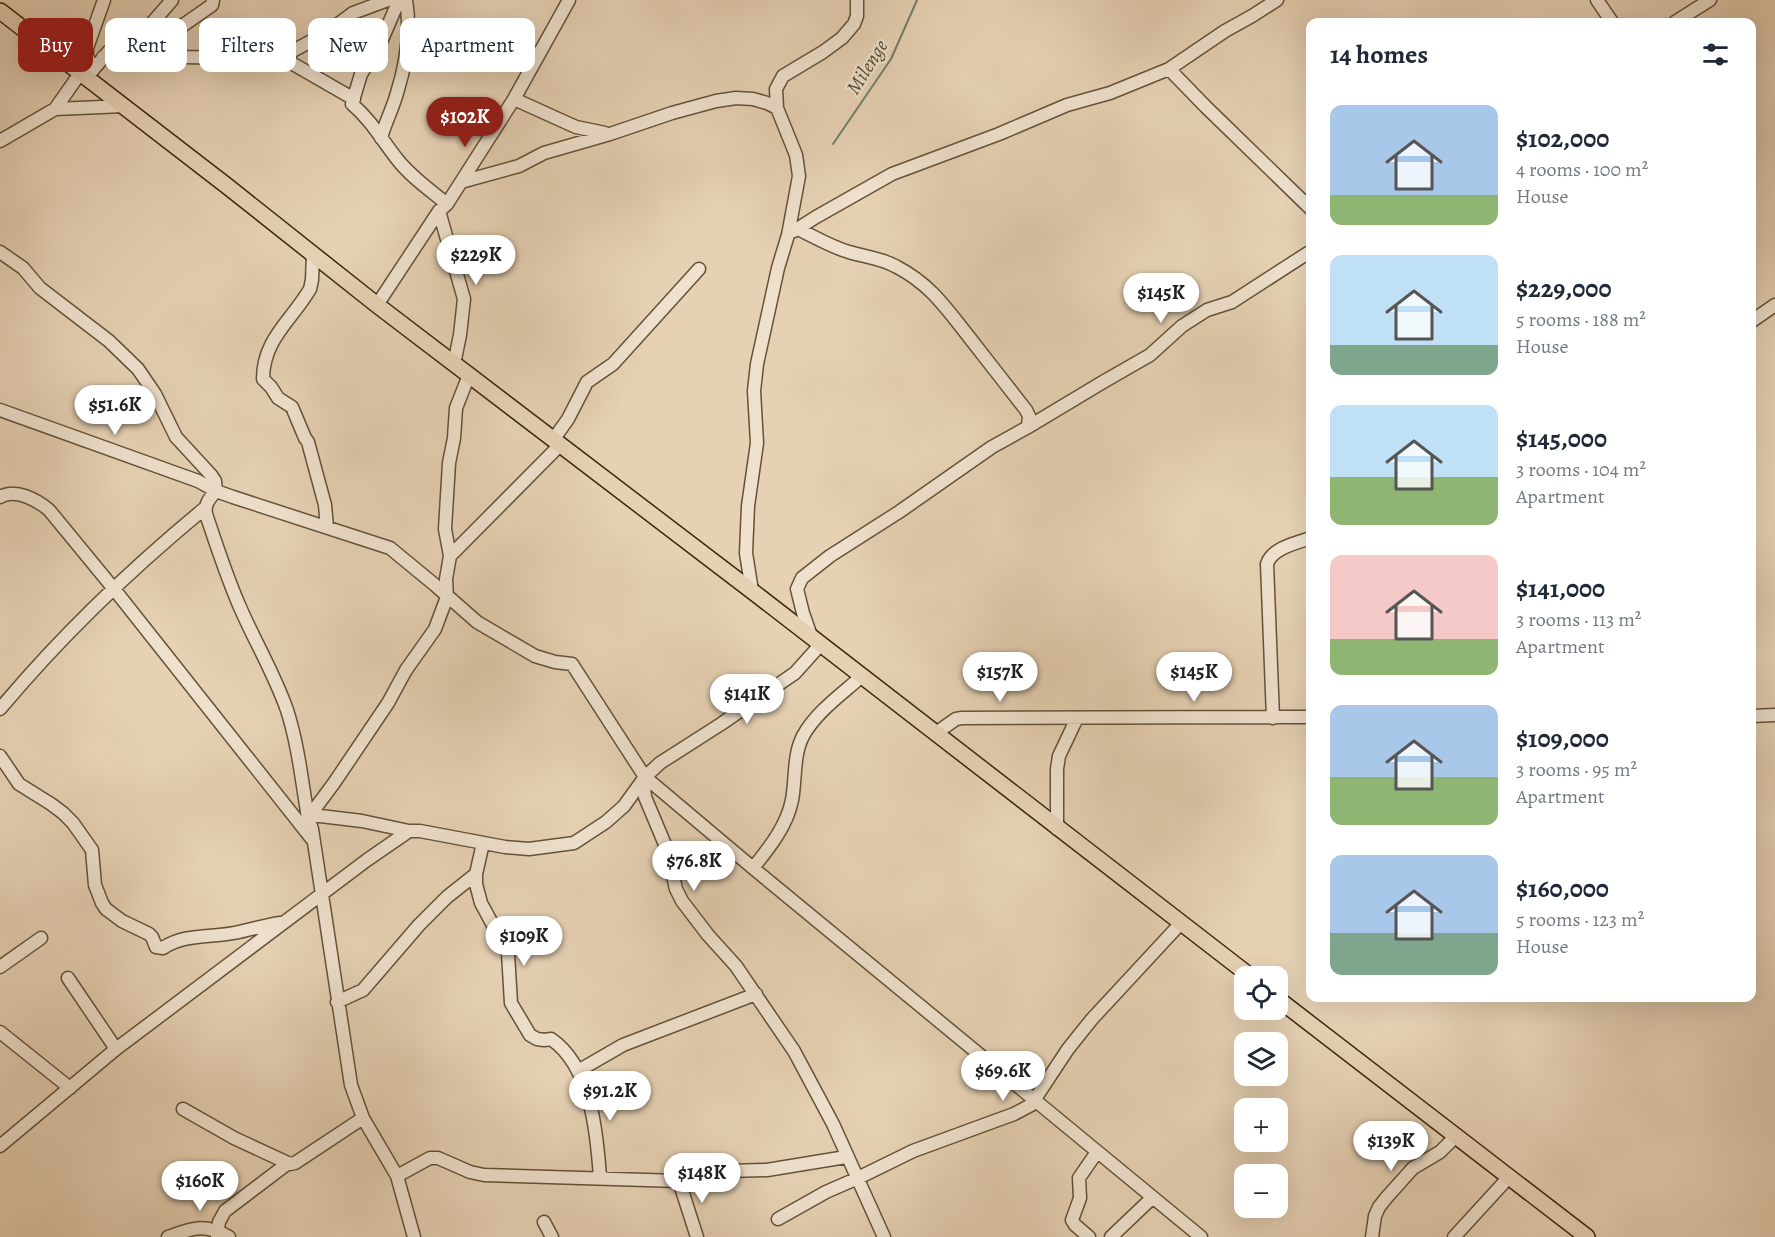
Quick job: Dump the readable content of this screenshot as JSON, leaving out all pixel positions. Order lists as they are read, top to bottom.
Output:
{
  "water": ["Milenge"],
  "page": {
    "chip": [
      "Buy",
      "Rent",
      "Filters",
      "New",
      "Apartment"
    ],
    "heading": "14 homes",
    "list": [
      {
        "name": "$102,000",
        "note": "4 rooms · 100 m² · House"
      },
      {
        "name": "$229,000",
        "note": "5 rooms · 188 m² · House"
      },
      {
        "name": "$145,000",
        "note": "3 rooms · 104 m² · Apartment"
      },
      {
        "name": "$141,000",
        "note": "3 rooms · 113 m² · Apartment"
      },
      {
        "name": "$109,000",
        "note": "3 rooms · 95 m² · Apartment"
      },
      {
        "name": "$160,000",
        "note": "5 rooms · 123 m² · House"
      }
    ],
    "price": [
      "$102K",
      "$229K",
      "$145K",
      "$51.6K",
      "$157K",
      "$145K",
      "$141K",
      "$76.8K",
      "$109K",
      "$69.6K",
      "$91.2K",
      "$139K",
      "$148K",
      "$160K"
    ],
    "map_buttons": ["+", "−"]
  }
}
